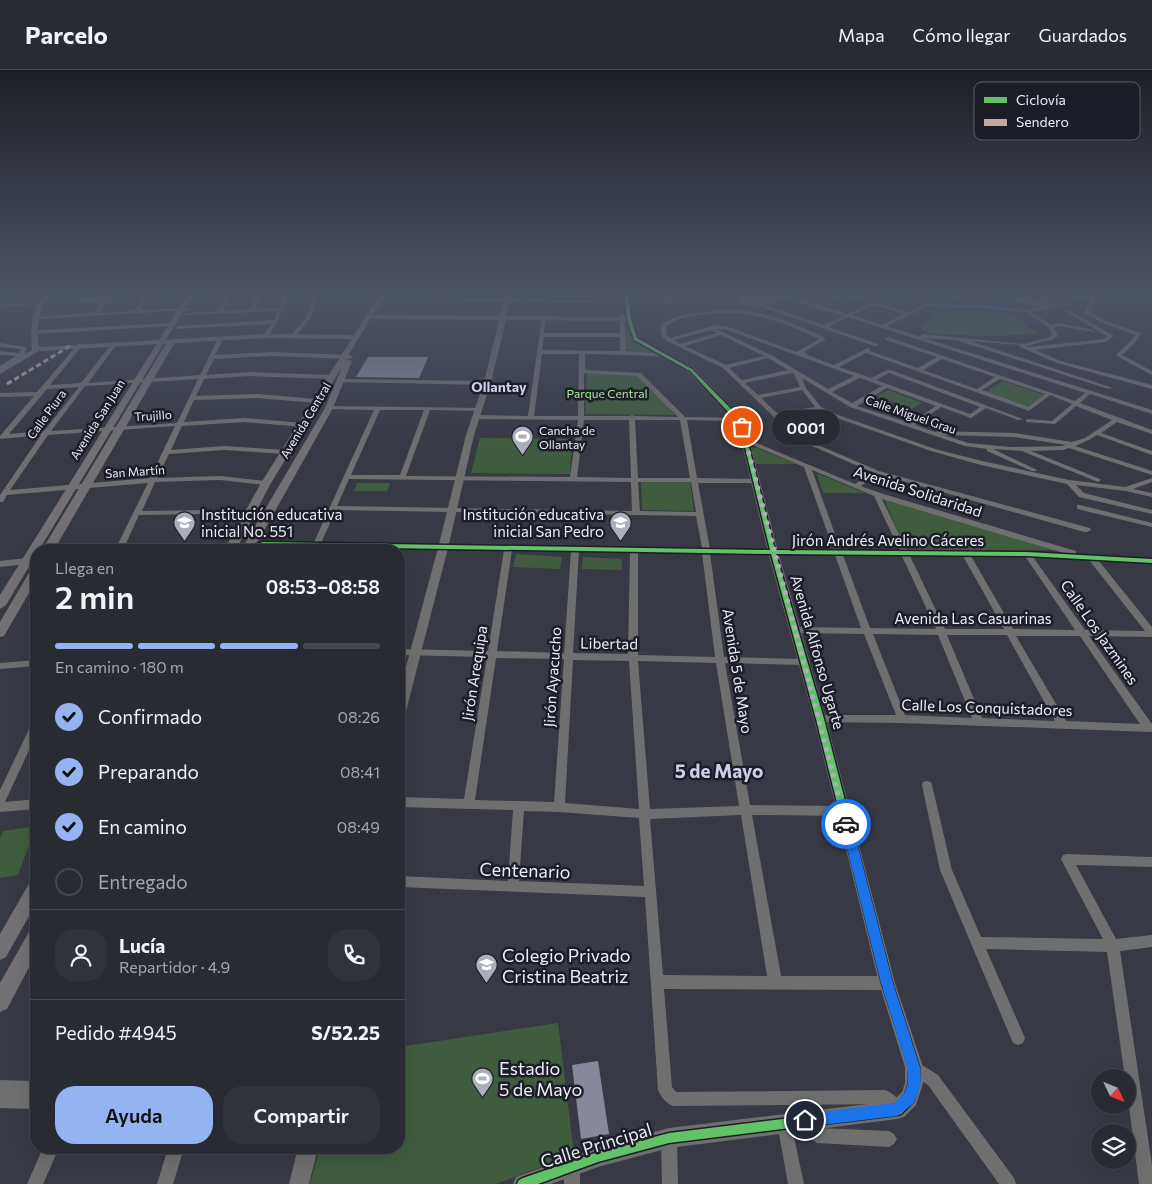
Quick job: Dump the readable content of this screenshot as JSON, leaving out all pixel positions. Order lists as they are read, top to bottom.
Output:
{
  "streets": {
    "main road": ["Avenida San Juan", "Avenida Central"],
    "street": [
      "Calle Piura",
      "Calle Miguel Grau",
      "Trujillo",
      "San Martín",
      "Avenida Solidaridad",
      "Jirón Andrés Avelino Cáceres",
      "Avenida Las Casuarinas",
      "Calle Los Jazmines",
      "Libertad",
      "Avenida Alfonso Ugarte",
      "Avenida 5 de Mayo",
      "Jirón Arequipa",
      "Jirón Ayacucho",
      "Calle Los Conquistadores",
      "Centenario",
      "Calle Principal"
    ]
  },
  "crossings": [
    ["Calle Piura", "Trujillo"],
    ["Calle Piura", "San Martín"],
    ["Trujillo", "Avenida San Juan"],
    ["Trujillo", "Avenida Central"],
    ["Avenida San Juan", "San Martín"],
    ["Avenida Central", "San Martín"],
    ["Avenida Solidaridad", "Jirón Andrés Avelino Cáceres"],
    ["Avenida Solidaridad", "Avenida Alfonso Ugarte"],
    ["Jirón Andrés Avelino Cáceres", "Calle Los Jazmines"],
    ["Jirón Andrés Avelino Cáceres", "Avenida Alfonso Ugarte"],
    ["Jirón Andrés Avelino Cáceres", "Avenida 5 de Mayo"],
    ["Jirón Andrés Avelino Cáceres", "Jirón Arequipa"],
    ["Jirón Andrés Avelino Cáceres", "Jirón Ayacucho"],
    ["Avenida Las Casuarinas", "Calle Los Jazmines"],
    ["Avenida Las Casuarinas", "Avenida Alfonso Ugarte"],
    ["Calle Los Jazmines", "Calle Los Conquistadores"],
    ["Libertad", "Avenida Alfonso Ugarte"],
    ["Libertad", "Avenida 5 de Mayo"],
    ["Libertad", "Jirón Arequipa"],
    ["Libertad", "Jirón Ayacucho"],
    ["Avenida Alfonso Ugarte", "Calle Los Conquistadores"]
  ],
  "districts": ["Ollantay", "5 de Mayo"],
  "parks": ["Parque Central"],
  "places": {
    "other": ["0001"],
    "sports": ["Cancha de Ollantay", "Estadio 5 de Mayo"],
    "school or university": ["Institución educativa inicial No. 551", "Institución educativa inicial San Pedro", "Colegio Privado Cristina Beatriz"]
  },
  "legend": ["Ciclovía", "Sendero"],
  "north": "bottom right",
  "page": {
    "header": "Parcelo",
    "nav": ["Mapa", "Cómo llegar", "Guardados"],
    "bubble": "0001",
    "heading": ["2 min", "Llega en", "08:53–08:58"],
    "panel": [
      "Lucía",
      "Repartidor · 4.9",
      "Pedido #4945",
      "S/52.25"
    ],
    "bar": "En camino · 180 m",
    "list": [
      ["Confirmado", "08:26"],
      ["Preparando", "08:41"],
      ["En camino", "08:49"],
      "Entregado"
    ],
    "buttons": ["Ayuda", "Compartir"]
  }
}
